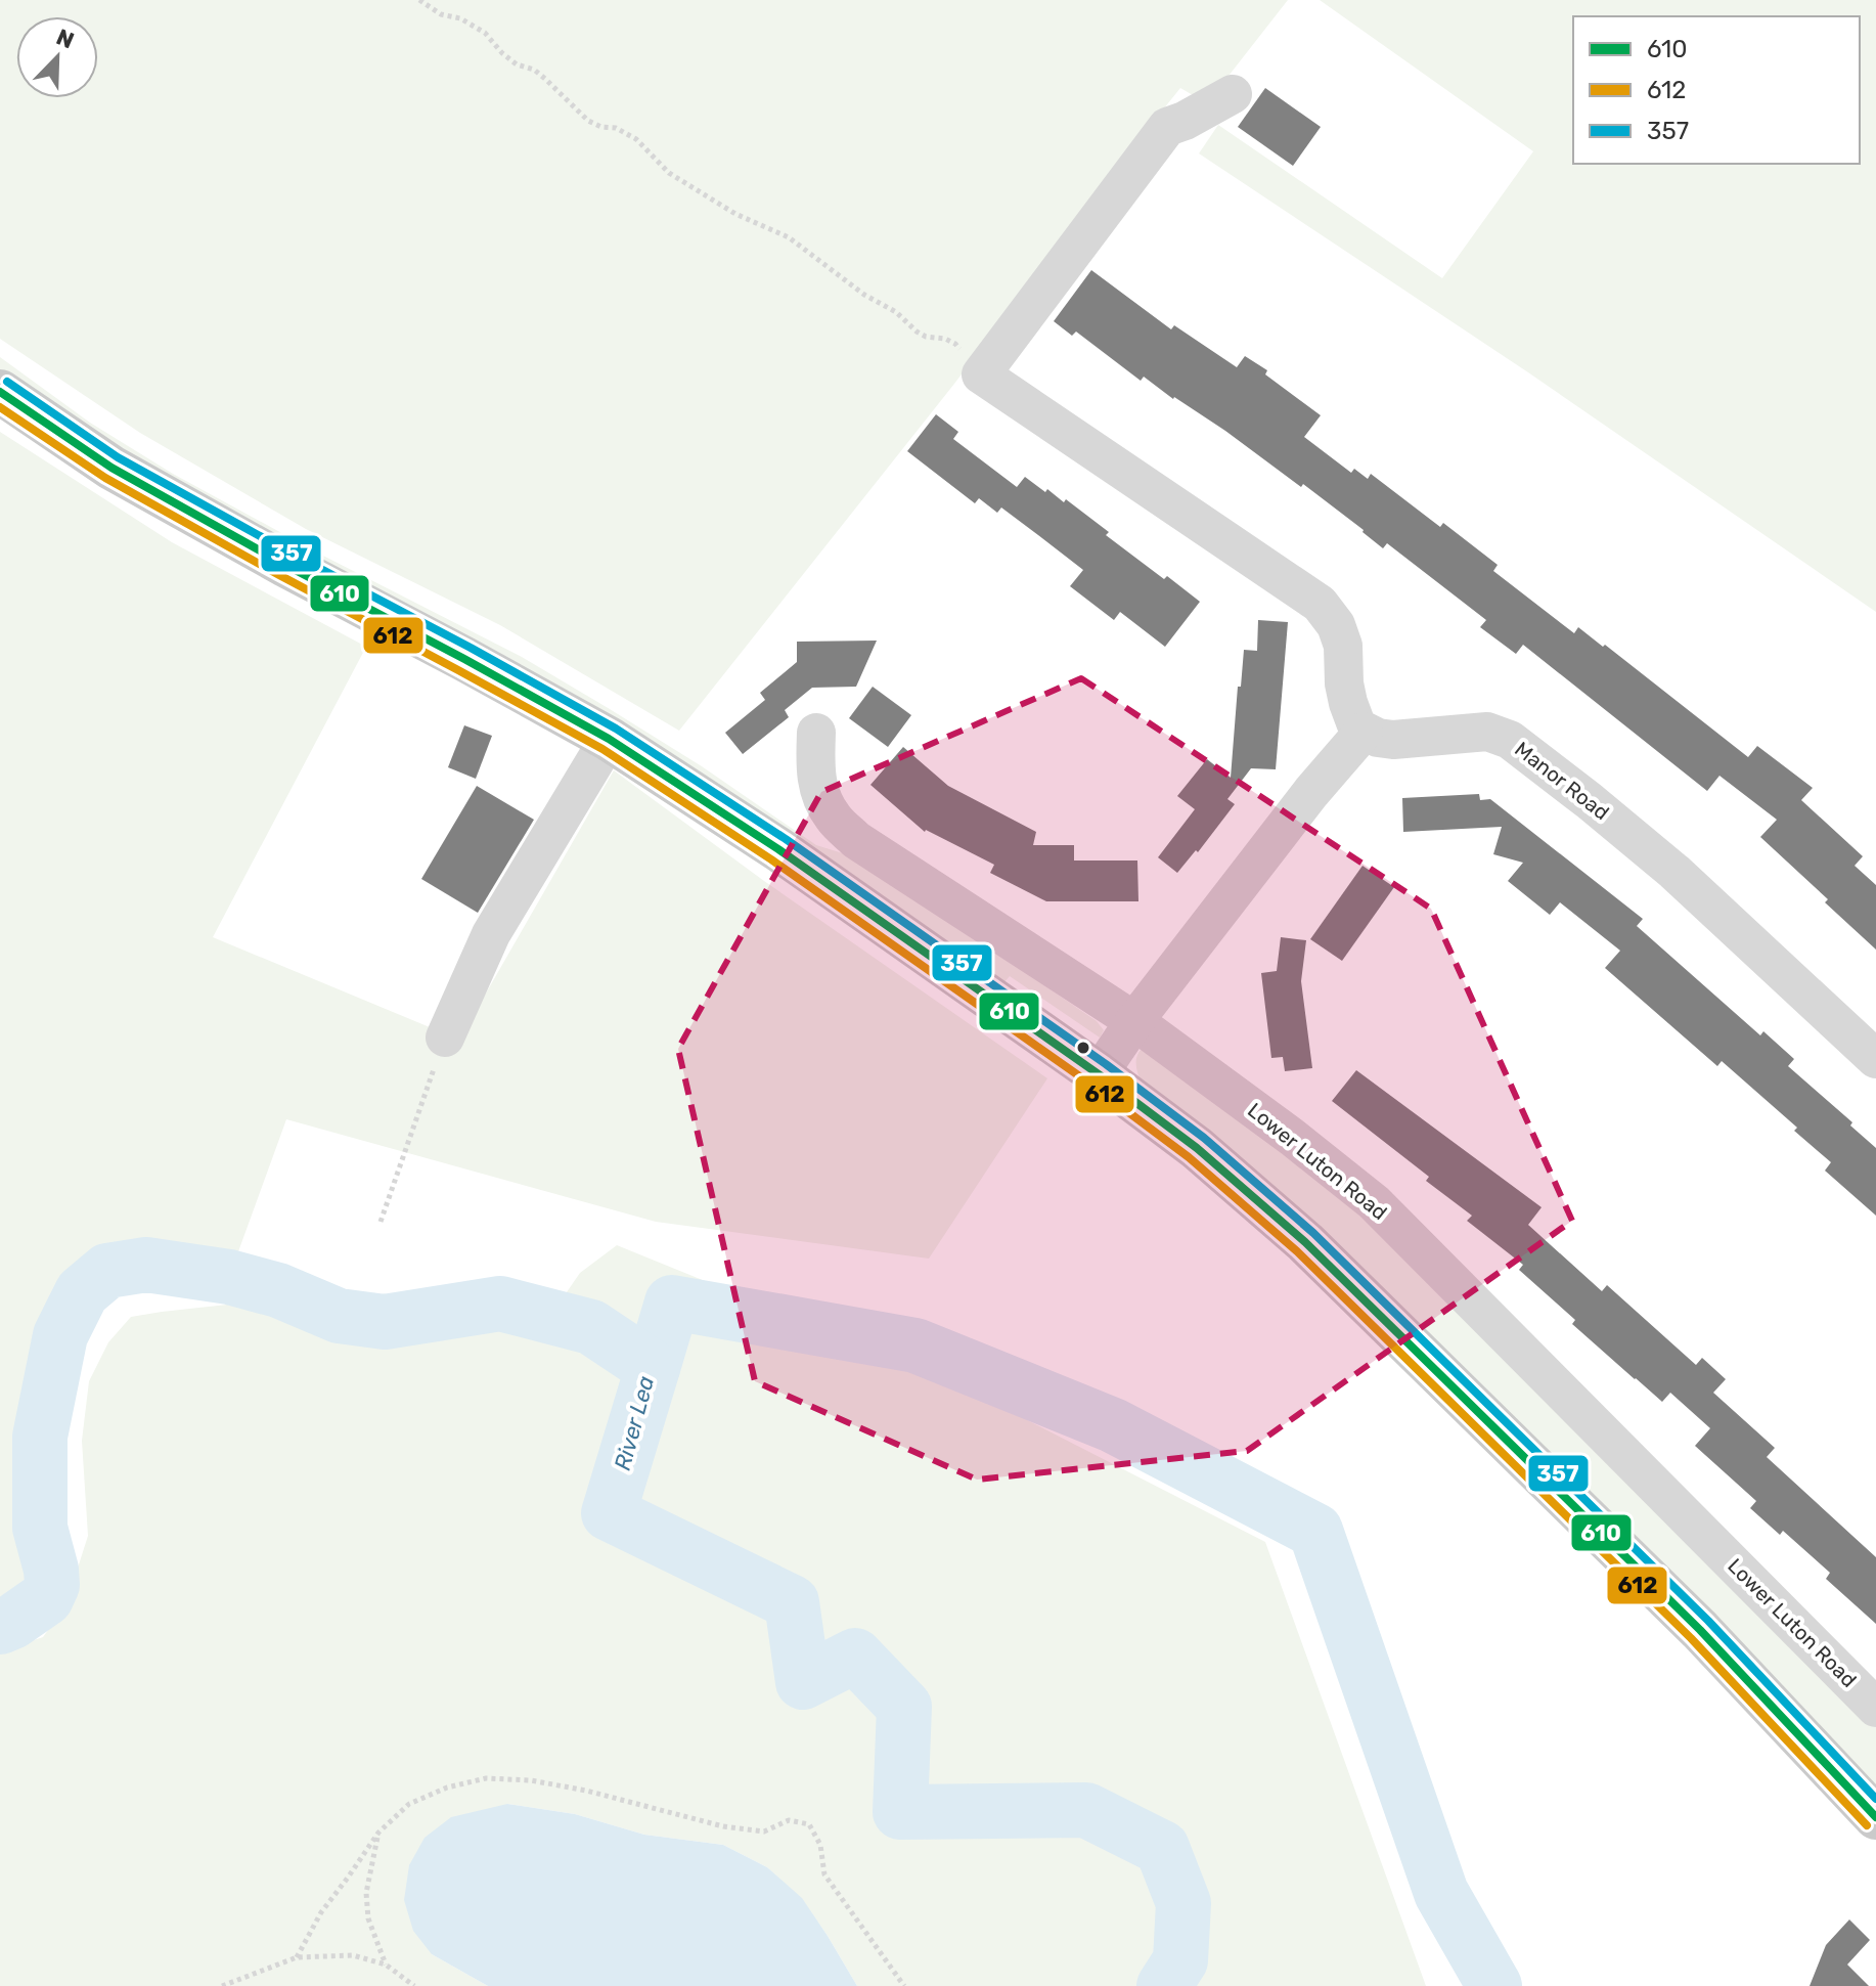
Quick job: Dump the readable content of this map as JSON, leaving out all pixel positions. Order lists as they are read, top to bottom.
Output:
{
  "streets": {
    "street": ["Manor Road", "Lower Luton Road"]
  },
  "water": ["River Lea"],
  "lines": ["transit line 357", "transit line 610", "transit line 612"],
  "legend": ["610", "612", "357"],
  "north": "top right"
}
